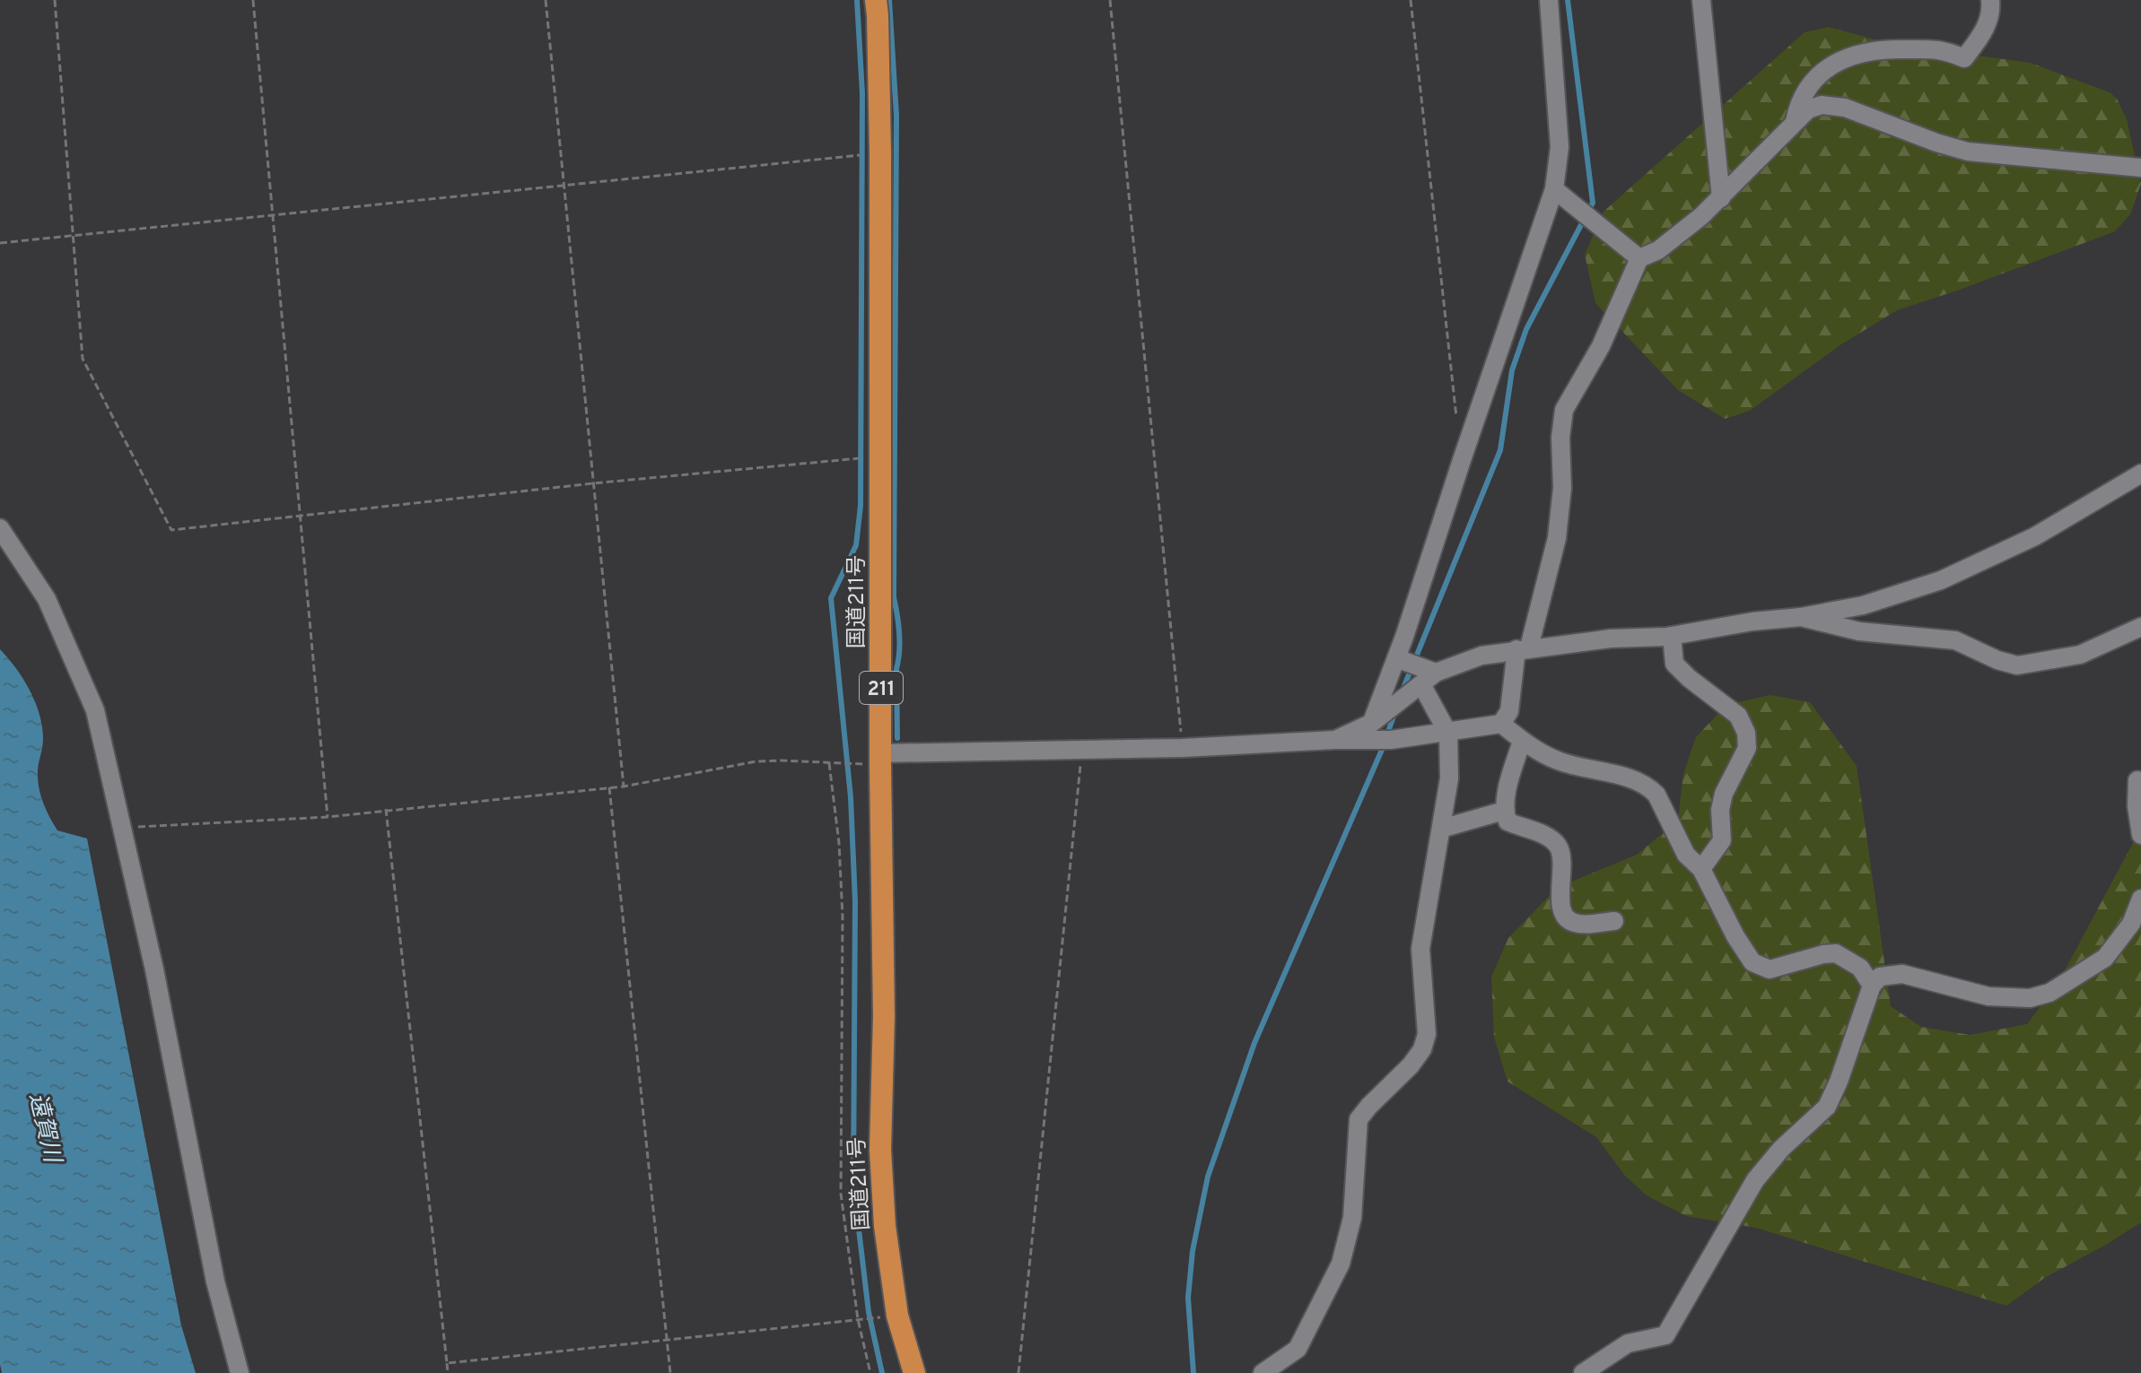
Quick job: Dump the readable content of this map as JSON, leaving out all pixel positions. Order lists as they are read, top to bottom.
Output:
{
  "streets": {
    "highway": ["国道211号", "211"]
  },
  "water": ["遠賀川"]
}
